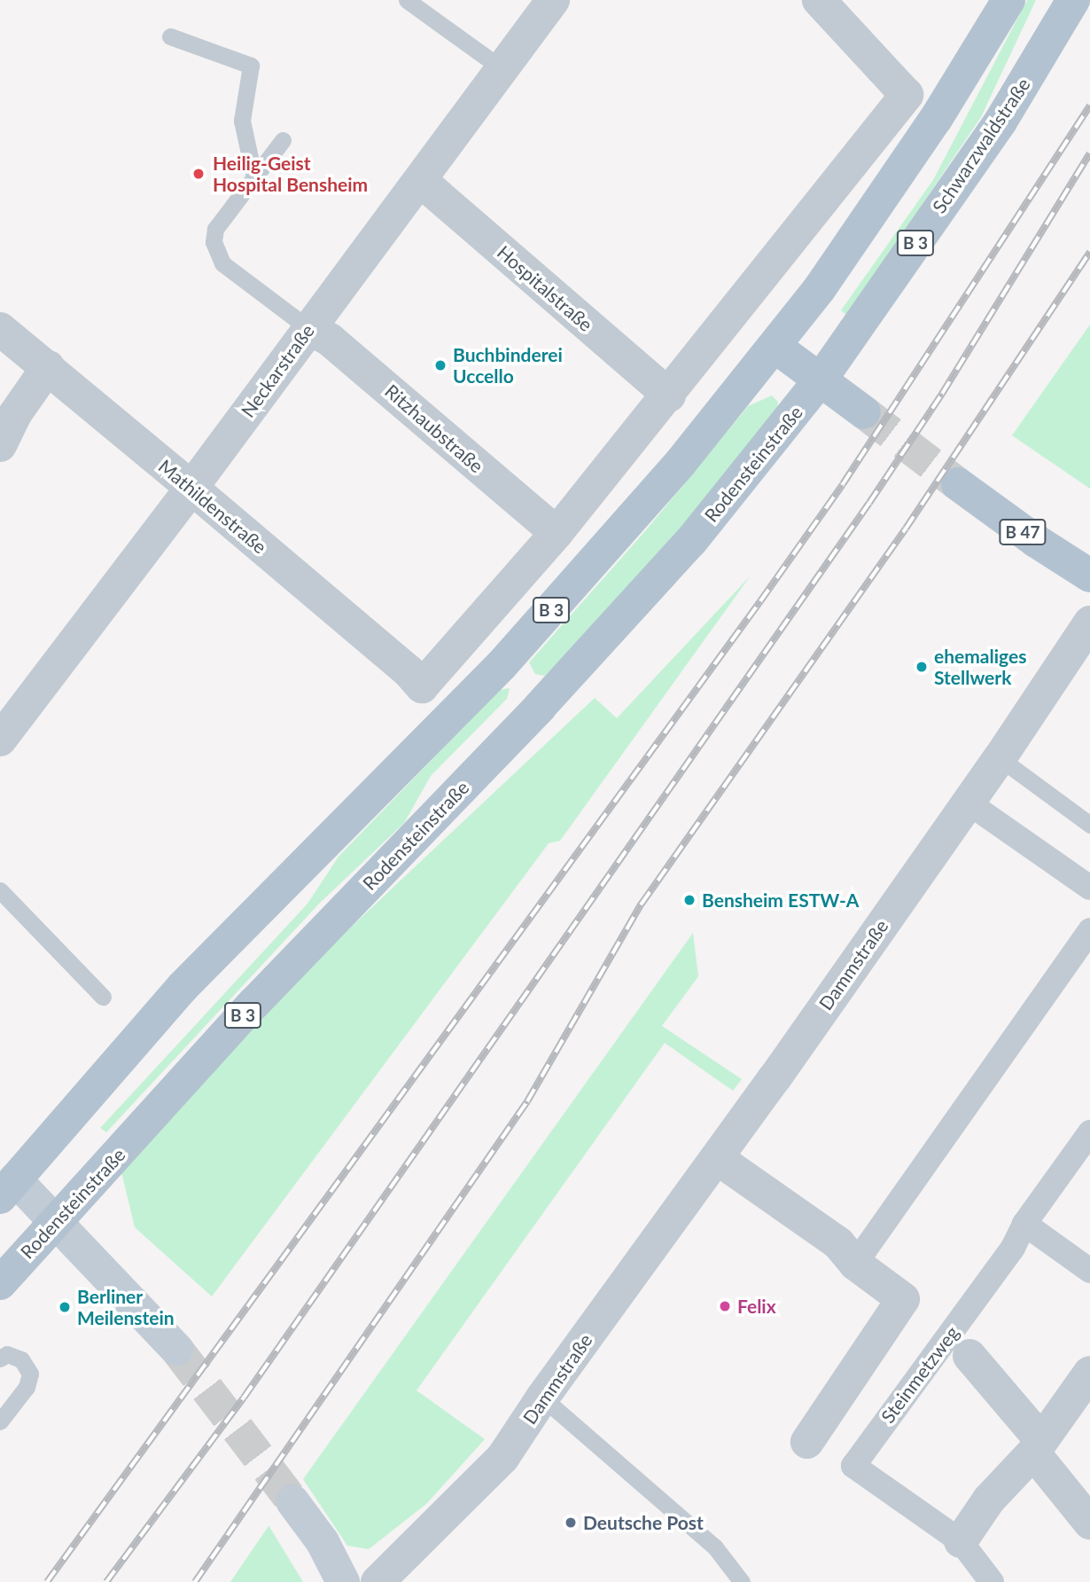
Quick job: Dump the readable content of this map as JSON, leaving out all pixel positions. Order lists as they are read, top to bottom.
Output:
{
  "streets": {
    "main road": [
      "Schwarzwaldstraße",
      "B 3",
      "Rodensteinstraße",
      "B 47"
    ],
    "street": [
      "Hospitalstraße",
      "Neckarstraße",
      "Ritzhaubstraße",
      "Mathildenstraße",
      "Dammstraße",
      "Steinmetzweg"
    ]
  },
  "crossings": [
    ["Schwarzwaldstraße", "Rodensteinstraße"],
    ["Hospitalstraße", "Neckarstraße"],
    ["Neckarstraße", "Ritzhaubstraße"],
    ["Neckarstraße", "Mathildenstraße"],
    ["Ritzhaubstraße", "Mathildenstraße"]
  ],
  "places": [
    "Heilig-Geist Hospital Bensheim",
    "Buchbinderei Uccello",
    "ehemaliges Stellwerk",
    "Bensheim ESTW-A",
    "Felix",
    "Berliner Meilenstein",
    "Deutsche Post"
  ]
}
